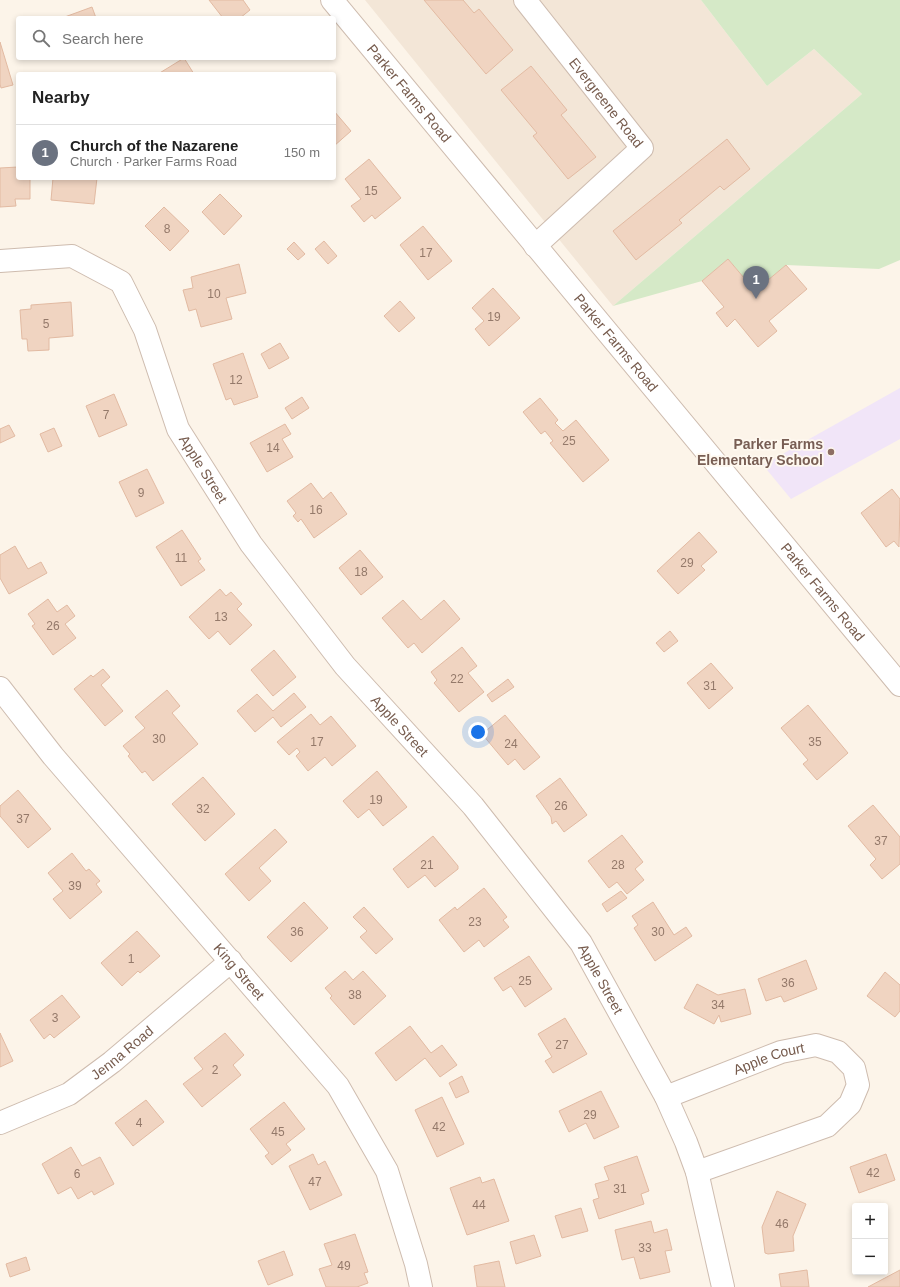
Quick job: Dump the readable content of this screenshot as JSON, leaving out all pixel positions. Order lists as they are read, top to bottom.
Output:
{
  "streets": {
    "street": [
      "Parker Farms Road",
      "Evergreene Road",
      "Apple Street",
      "King Street",
      "Jenna Road",
      "Apple Court"
    ]
  },
  "crossings": [
    ["Parker Farms Road", "Evergreene Road"],
    ["Apple Street", "Apple Court"],
    ["King Street", "Jenna Road"]
  ],
  "places": ["Parker Farms Elementary School"],
  "house_numbers": [
    "15",
    "8",
    "17",
    "10",
    "19",
    "5",
    "12",
    "7",
    "25",
    "14",
    "9",
    "16",
    "11",
    "29",
    "18",
    "13",
    "26",
    "22",
    "31",
    "30",
    "17",
    "35",
    "24",
    "19",
    "26",
    "32",
    "37",
    "37",
    "21",
    "28",
    "39",
    "23",
    "36",
    "30",
    "1",
    "25",
    "36",
    "38",
    "34",
    "3",
    "27",
    "2",
    "29",
    "4",
    "42",
    "45",
    "42",
    "6",
    "47",
    "31",
    "44",
    "46",
    "33",
    "49"
  ],
  "page": {
    "search": "Search here",
    "heading": "Nearby",
    "list": [
      {
        "mark": "1",
        "name": "Church of the Nazarene",
        "note": "Church · Parker Farms Road",
        "value": "150 m"
      }
    ],
    "pins": "1",
    "map_buttons": ["+", "−"]
  }
}
